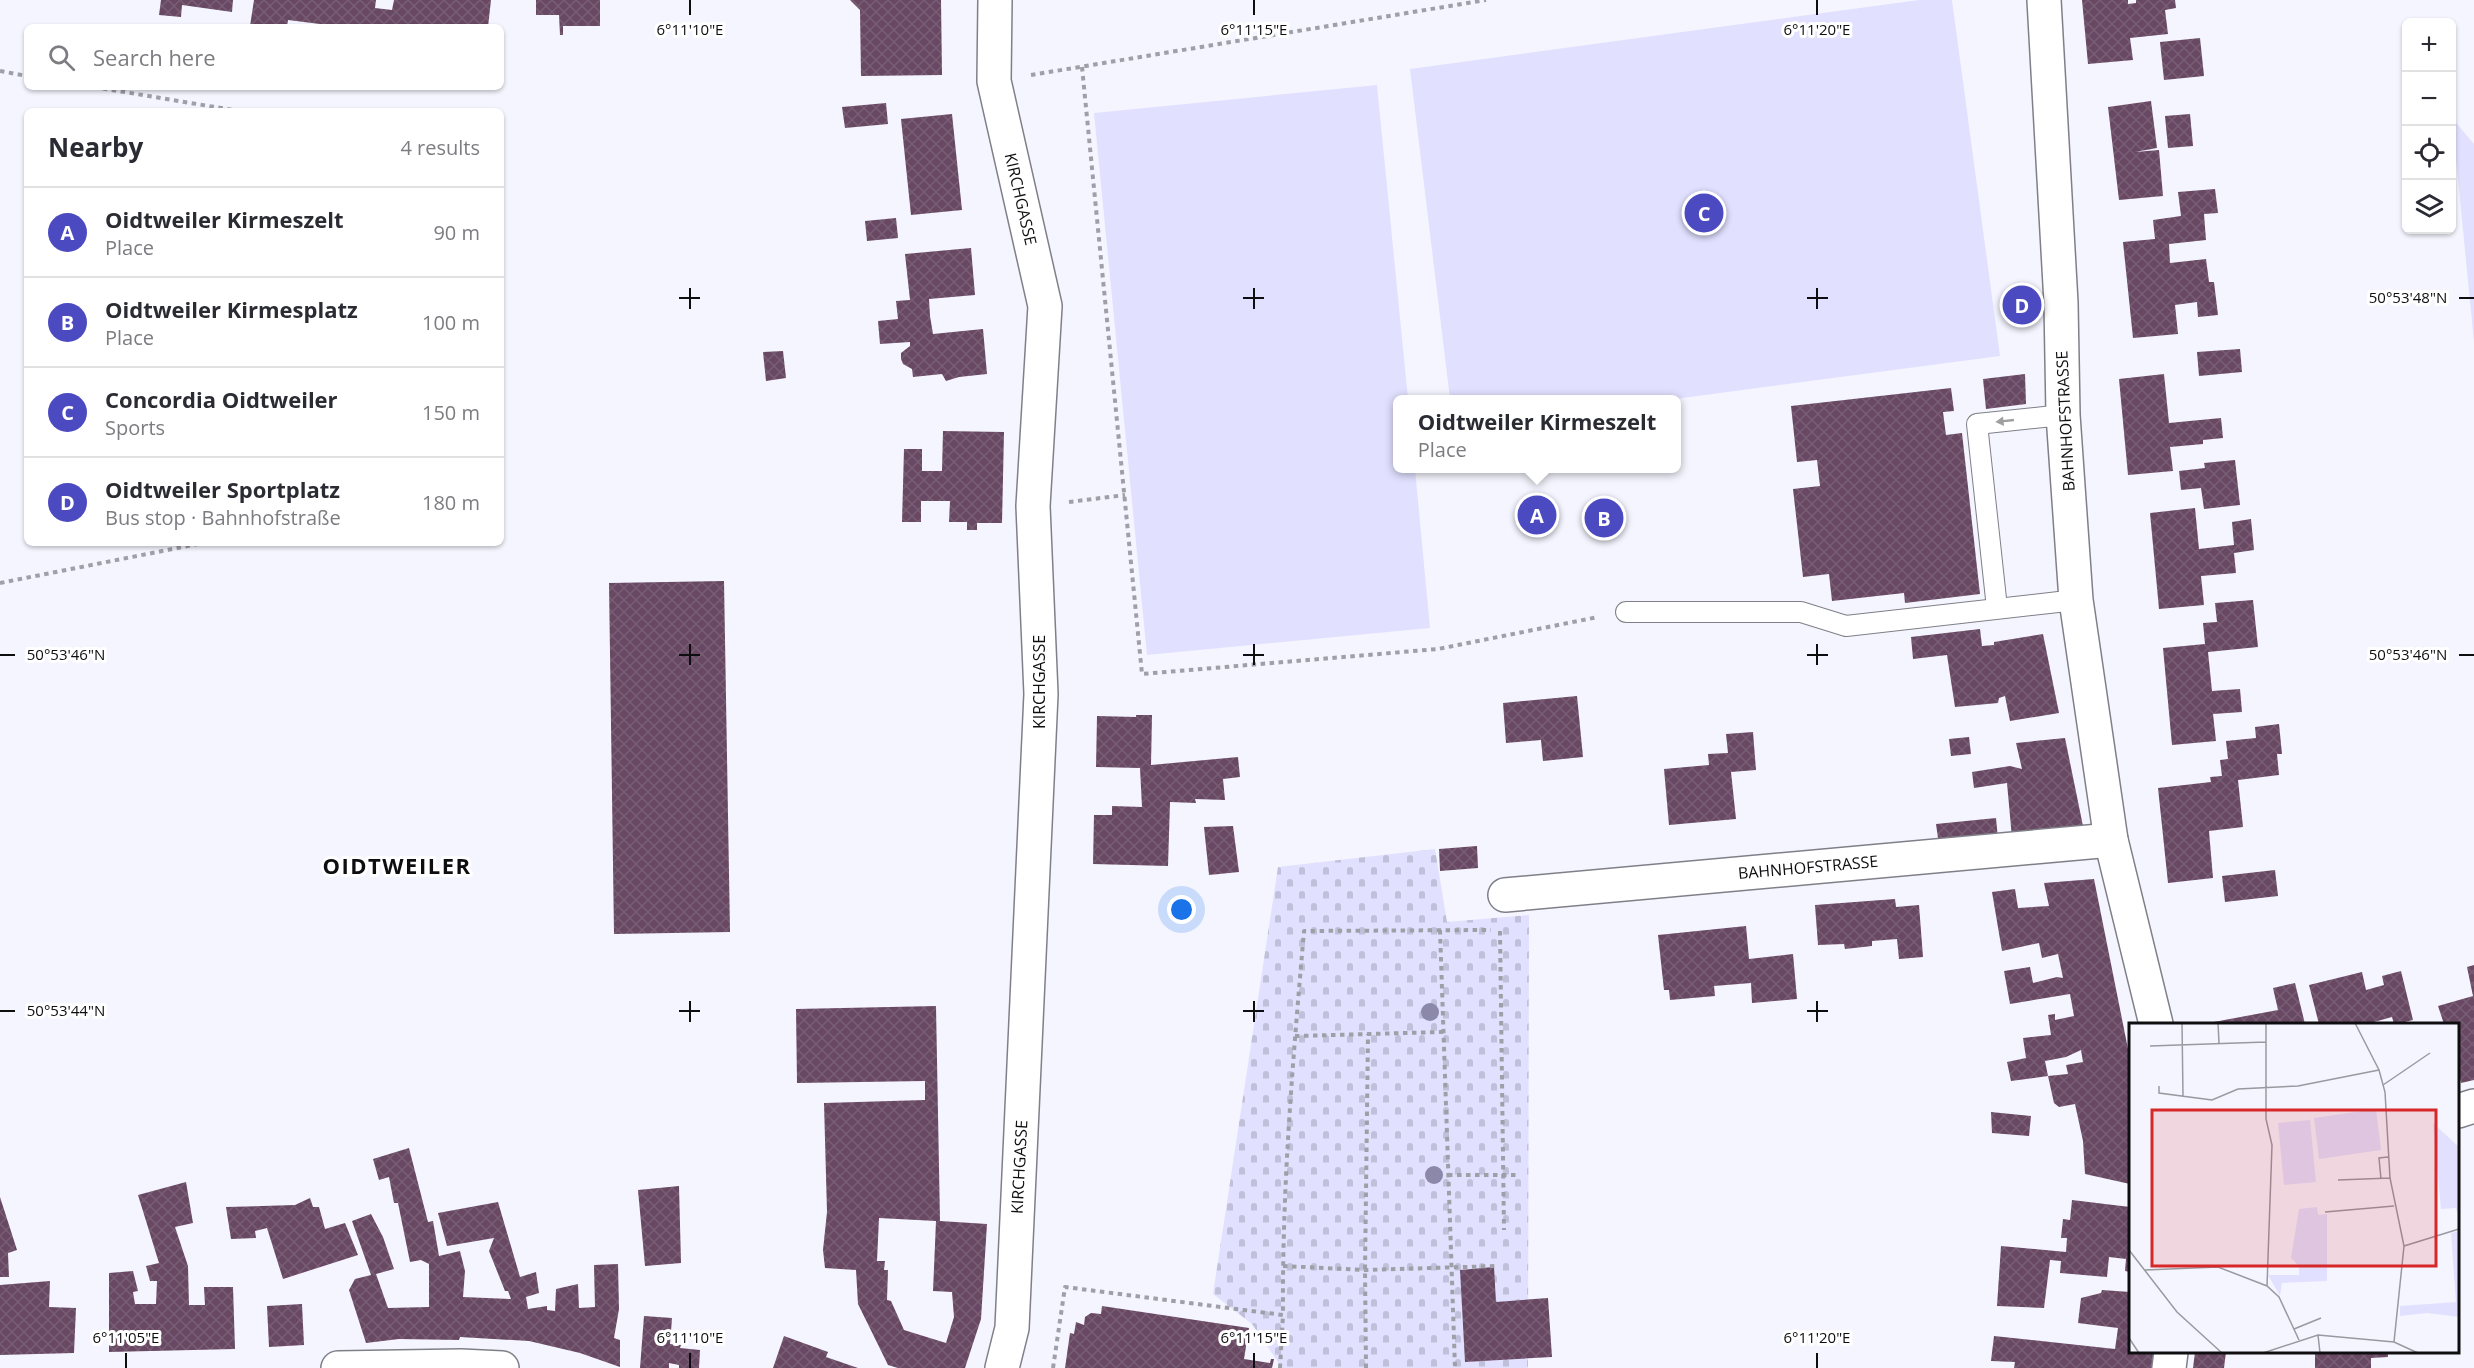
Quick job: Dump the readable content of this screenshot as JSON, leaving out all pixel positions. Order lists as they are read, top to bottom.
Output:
{
  "streets": {
    "street": ["KIRCHGASSE", "BAHNHOFSTRASSE"]
  },
  "districts": ["OIDTWEILER"],
  "page": {
    "map_buttons": ["+", "−"],
    "search": "Search here",
    "heading": ["Nearby", "4 results"],
    "list": [
      {
        "mark": "A",
        "name": "Oidtweiler Kirmeszelt",
        "note": "Place",
        "value": "90 m"
      },
      {
        "mark": "B",
        "name": "Oidtweiler Kirmesplatz",
        "note": "Place",
        "value": "100 m"
      },
      {
        "mark": "C",
        "name": "Concordia Oidtweiler",
        "note": "Sports",
        "value": "150 m"
      },
      {
        "mark": "D",
        "name": "Oidtweiler Sportplatz",
        "note": "Bus stop · Bahnhofstraße",
        "value": "180 m"
      }
    ],
    "pins": [
      "C",
      "D",
      "A",
      "B"
    ],
    "popup": ["Oidtweiler Kirmeszelt", "Place"]
  },
  "coordinates": [
    "6°11'10\"E",
    "6°11'15\"E",
    "6°11'20\"E",
    "50°53'48\"N",
    "50°53'46\"N",
    "50°53'44\"N",
    "6°11'05\"E"
  ]
}
